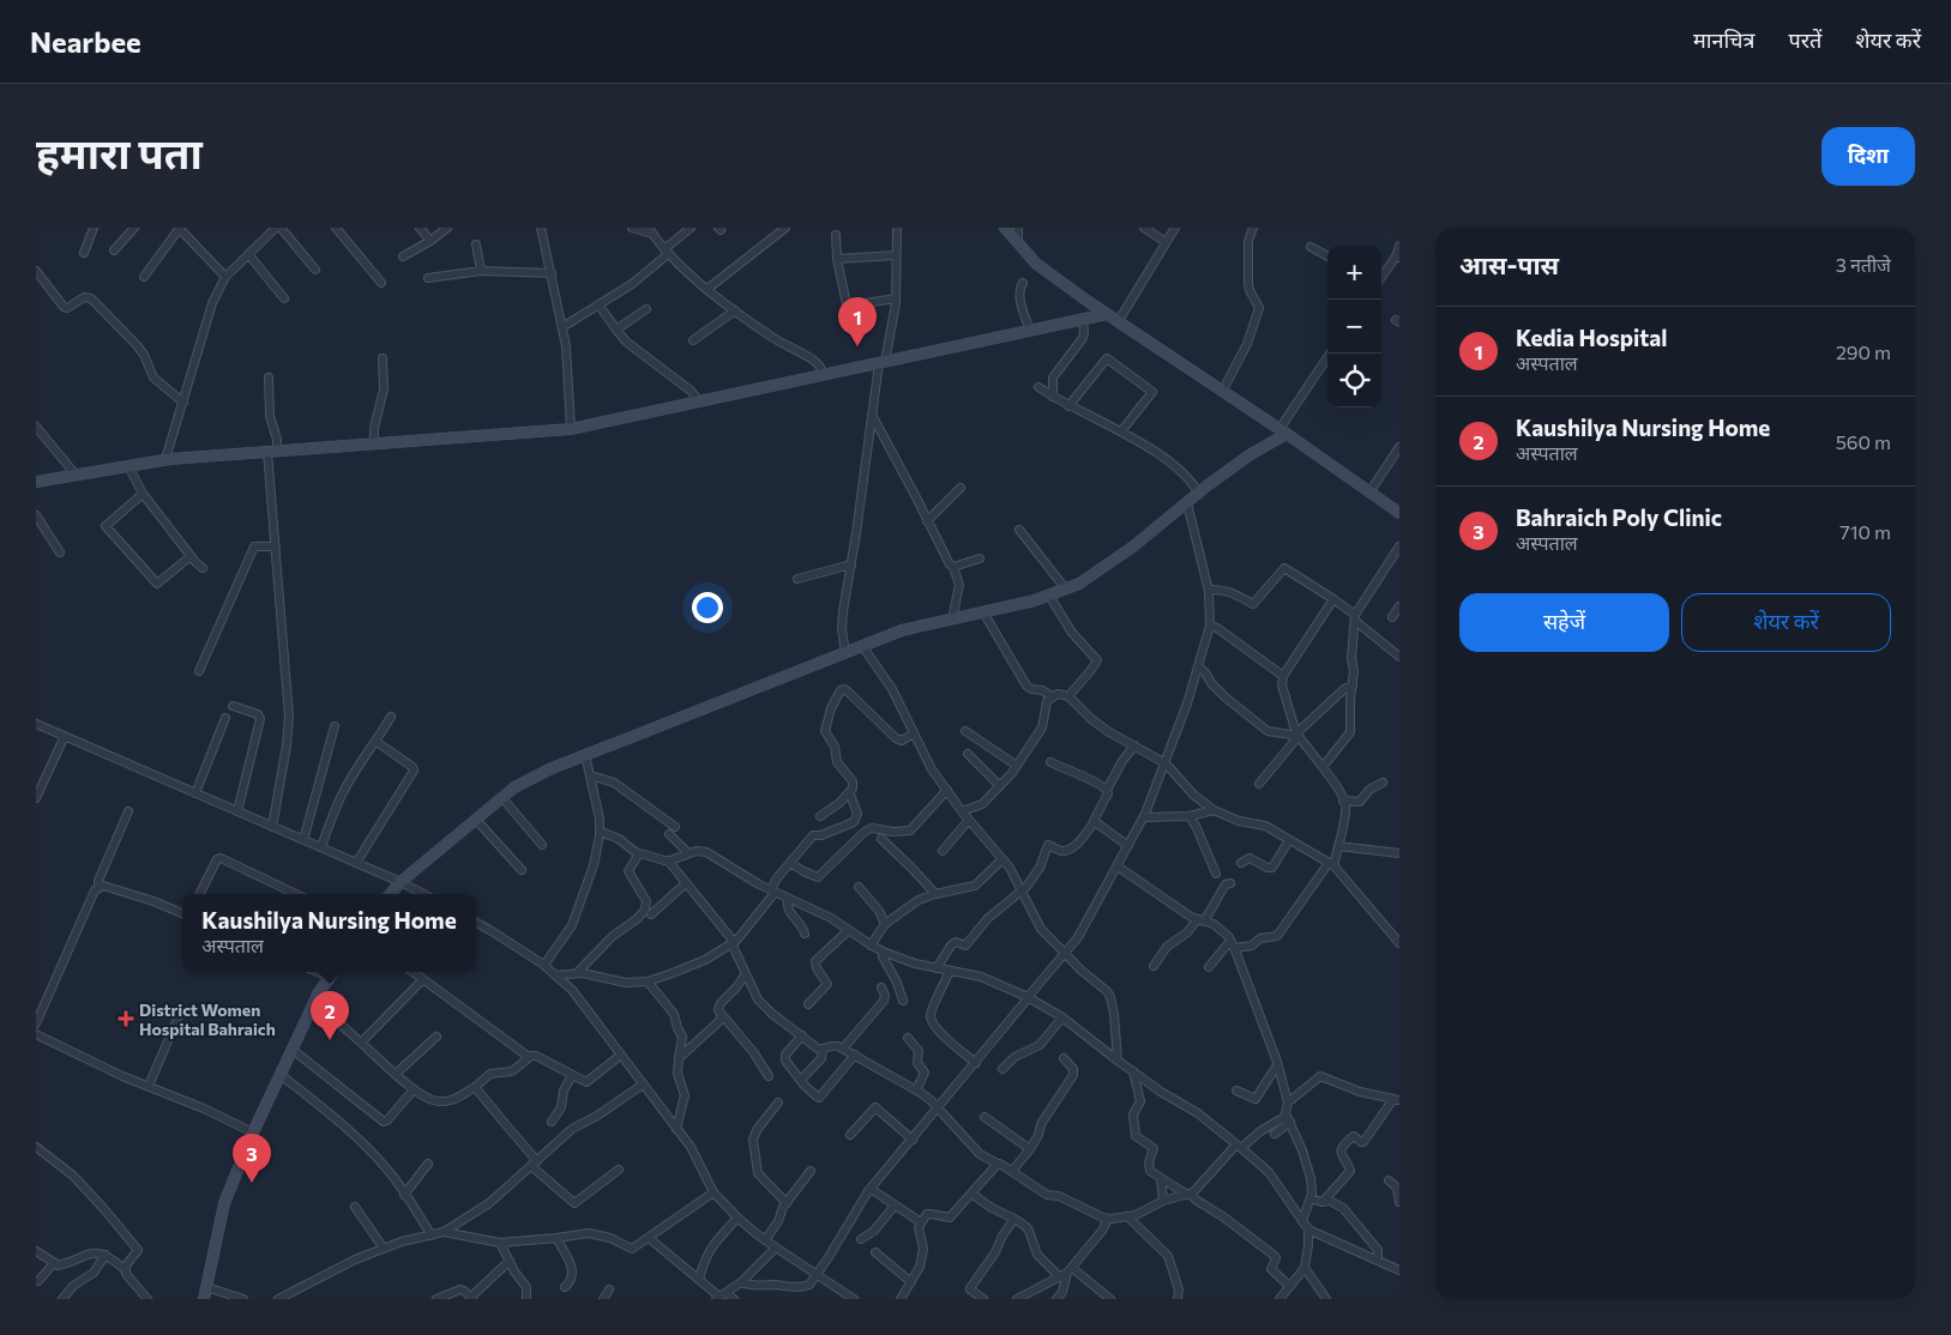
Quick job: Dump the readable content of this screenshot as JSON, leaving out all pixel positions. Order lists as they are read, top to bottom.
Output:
{
  "places": {
    "health": ["District Women Hospital Bahraich"]
  },
  "page": {
    "header": "Nearbee",
    "nav": ["मानचित्र", "परतें", "शेयर करें"],
    "title": "हमारा पता",
    "buttons": [
      "दिशा",
      ["सहेजें", "शेयर करें"]
    ],
    "heading": ["आस-पास", "3 नतीजे"],
    "map_buttons": ["+", "−"],
    "pins": ["1", "2", "3"],
    "list": [
      {
        "mark": "1",
        "name": "Kedia Hospital",
        "note": "अस्पताल",
        "value": "290 m"
      },
      {
        "mark": "2",
        "name": "Kaushilya Nursing Home",
        "note": "अस्पताल",
        "value": "560 m"
      },
      {
        "mark": "3",
        "name": "Bahraich Poly Clinic",
        "note": "अस्पताल",
        "value": "710 m"
      }
    ],
    "popup": ["Kaushilya Nursing Home", "अस्पताल"]
  }
}
